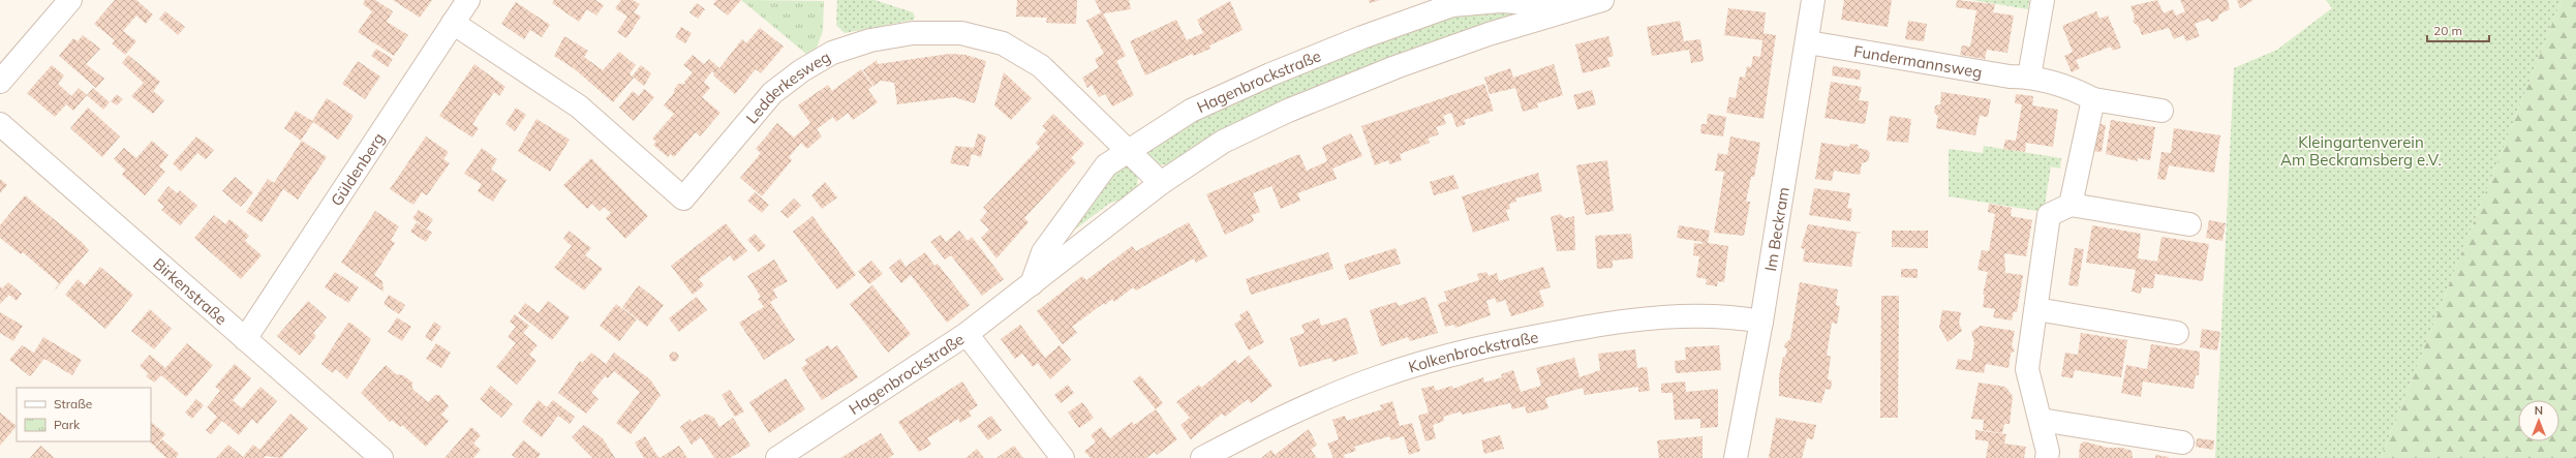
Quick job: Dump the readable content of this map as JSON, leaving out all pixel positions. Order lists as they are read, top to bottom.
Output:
{
  "streets": {
    "street": [
      "Fundermannsweg",
      "Hagenbrockstraße",
      "Ledderkesweg",
      "Güldenberg",
      "Im Beckram",
      "Birkenstraße",
      "Kolkenbrockstraße"
    ]
  },
  "crossings": [
    ["Fundermannsweg", "Im Beckram"],
    ["Hagenbrockstraße", "Ledderkesweg"],
    ["Ledderkesweg", "Güldenberg"],
    ["Güldenberg", "Birkenstraße"],
    ["Im Beckram", "Kolkenbrockstraße"]
  ],
  "parks": ["Kleingartenverein Am Beckramsberg e.V."],
  "legend": ["Straße", "Park"],
  "scale_bar": "20 m",
  "north": "top"
}
